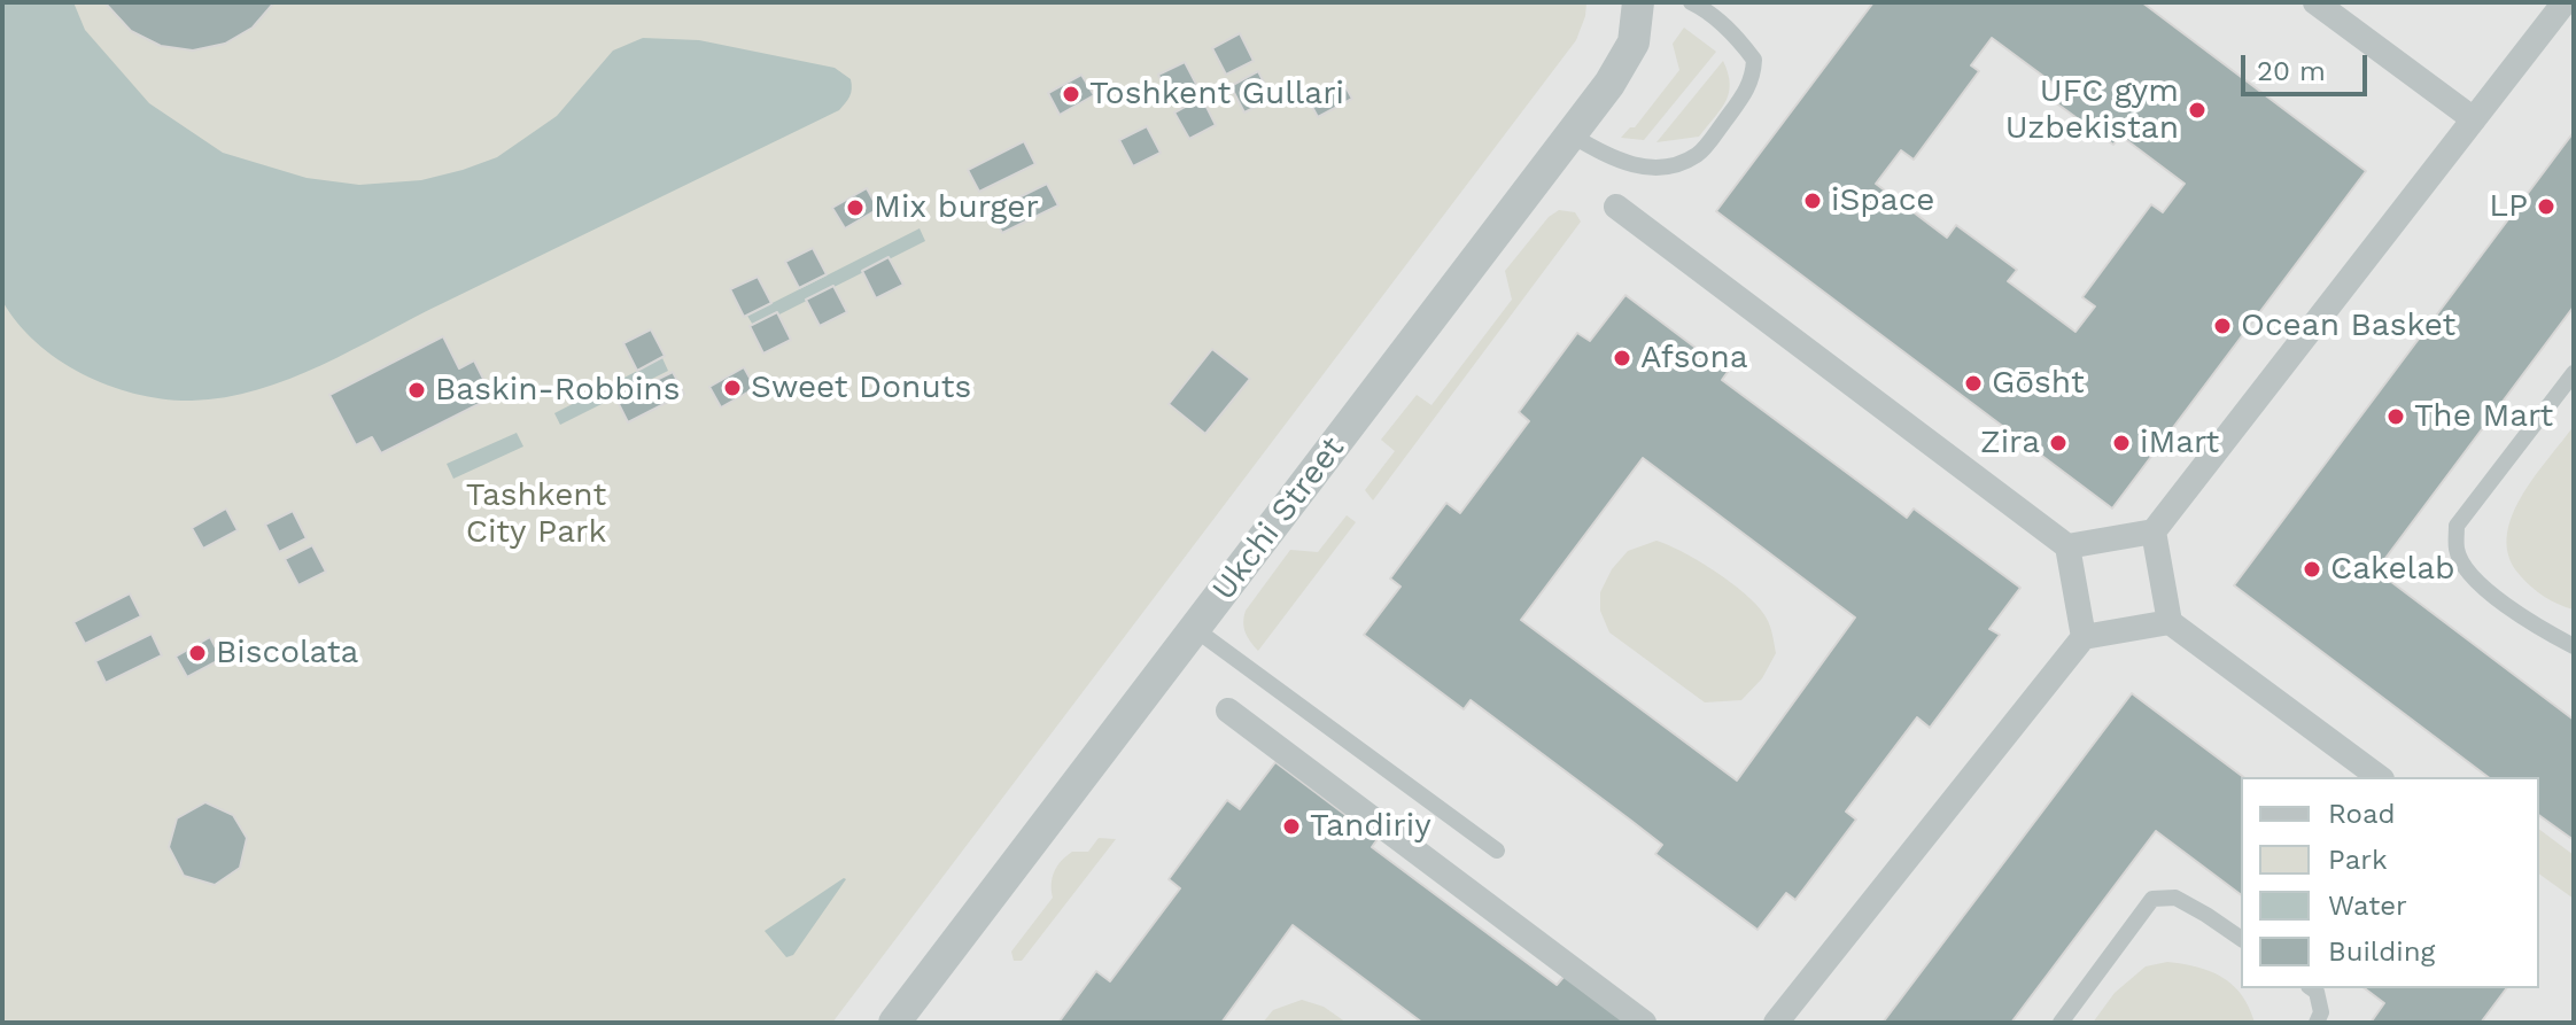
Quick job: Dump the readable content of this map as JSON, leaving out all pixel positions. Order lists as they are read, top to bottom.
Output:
{
  "streets": {
    "street": ["Ukchi Street"]
  },
  "parks": ["Tashkent City Park"],
  "places": [
    "Toshkent Gullari",
    "UFC gym Uzbekistan",
    "iSpace",
    "LP",
    "Mix burger",
    "Ocean Basket",
    "Afsona",
    "Gōsht",
    "Sweet Donuts",
    "Baskin-Robbins",
    "The Mart",
    "Zira",
    "iMart",
    "Cakelab",
    "Biscolata",
    "Tandiriy"
  ],
  "legend": [
    "Road",
    "Park",
    "Water",
    "Building"
  ],
  "scale_bar": "20 m"
}
